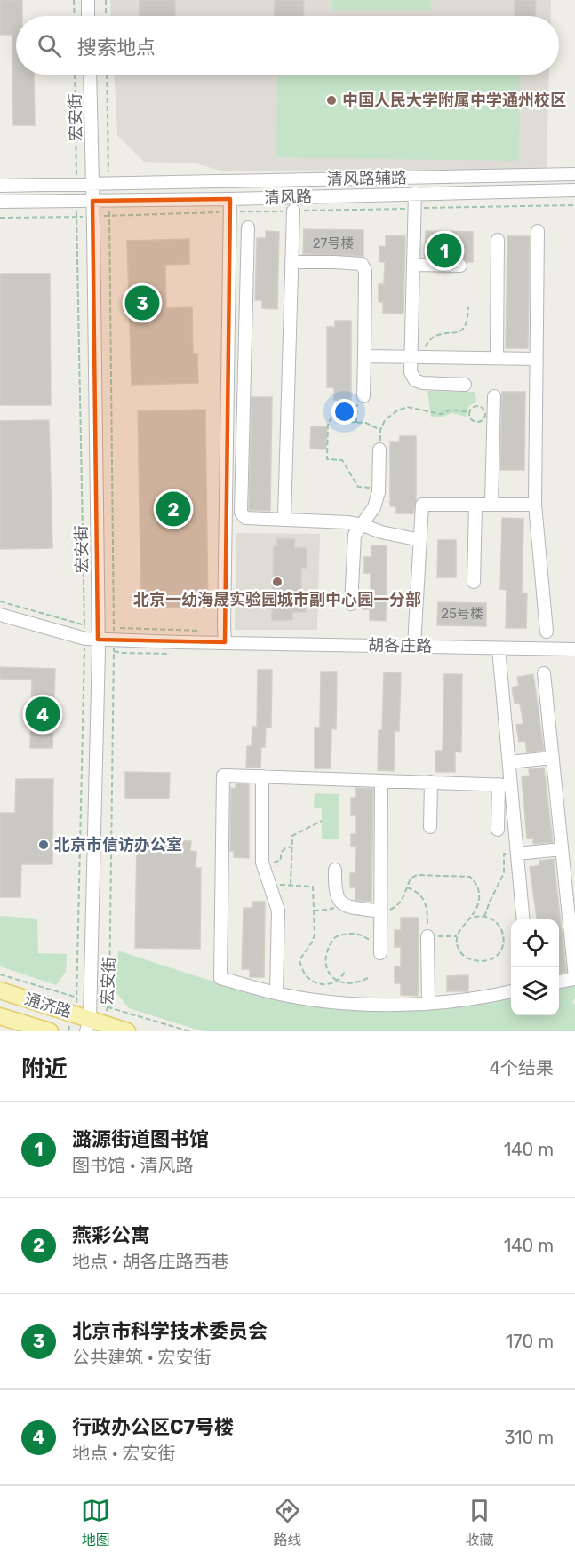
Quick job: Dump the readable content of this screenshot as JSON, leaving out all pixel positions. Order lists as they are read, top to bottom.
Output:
{
  "streets": {
    "main road": ["通济路"],
    "street": [
      "宏安街",
      "清风路辅路",
      "清风路",
      "胡各庄路"
    ]
  },
  "crossings": [
    ["宏安街", "清风路辅路"],
    ["宏安街", "清风路"],
    ["宏安街", "胡各庄路"],
    ["宏安街", "通济路"]
  ],
  "places": ["中国人民大学附属中学通州校区", "北京一幼海晟实验园城市副中心园一分部", "北京市信访办公室"],
  "house_numbers": ["27号楼", "25号楼"],
  "page": {
    "search": "搜索地点",
    "pins": [
      "1",
      "3",
      "2",
      "4"
    ],
    "heading": ["附近", "4个结果"],
    "list": [
      {
        "mark": "1",
        "name": "潞源街道图书馆",
        "note": "图书馆 · 清风路",
        "value": "140 m"
      },
      {
        "mark": "2",
        "name": "燕彩公寓",
        "note": "地点 · 胡各庄路西巷",
        "value": "140 m"
      },
      {
        "mark": "3",
        "name": "北京市科学技术委员会",
        "note": "公共建筑 · 宏安街",
        "value": "170 m"
      },
      {
        "mark": "4",
        "name": "行政办公区C7号楼",
        "note": "地点 · 宏安街",
        "value": "310 m"
      }
    ],
    "nav": ["地图", "路线", "收藏"]
  }
}
